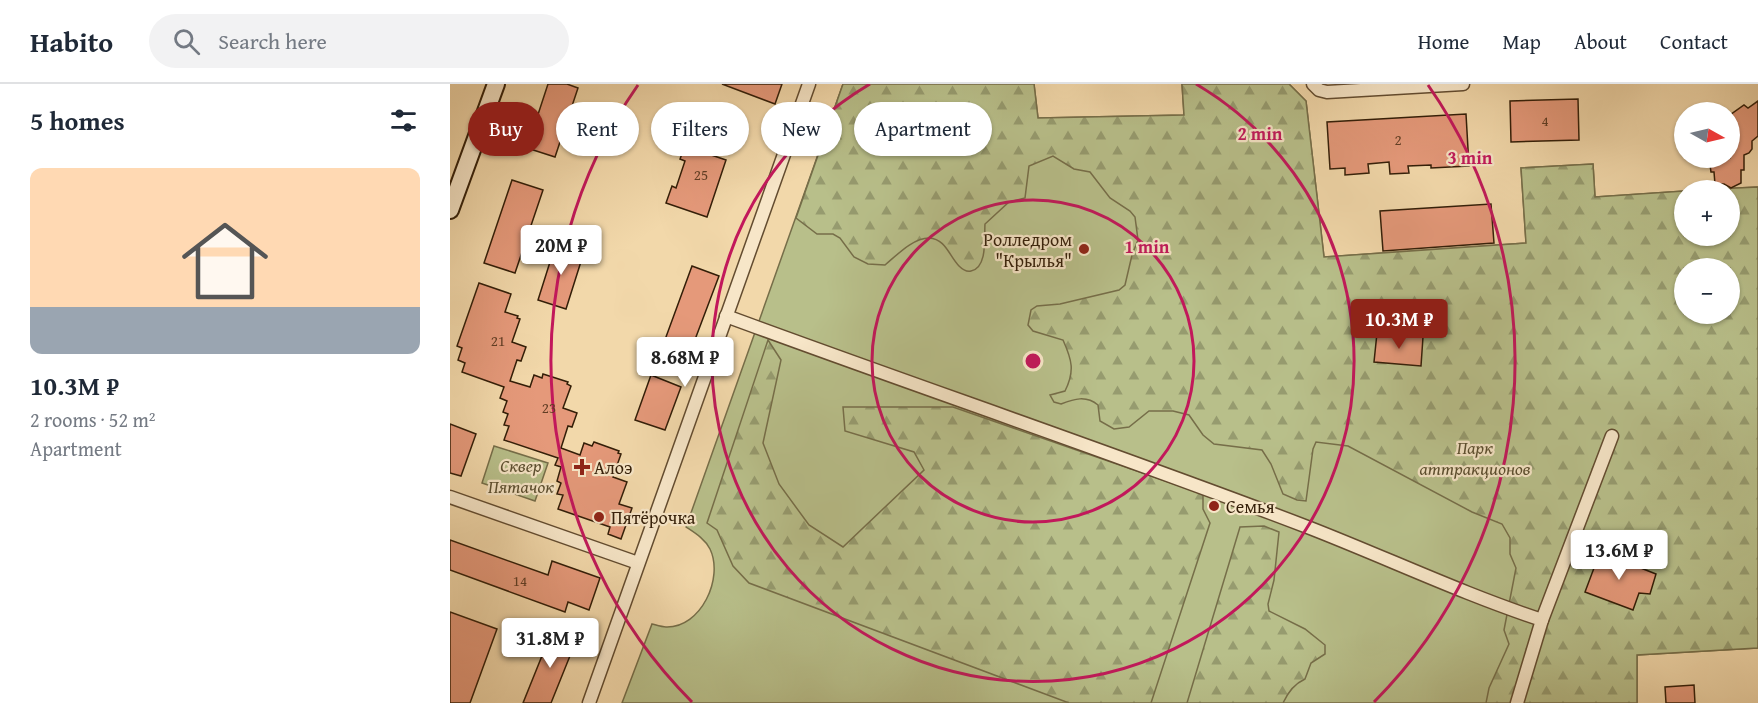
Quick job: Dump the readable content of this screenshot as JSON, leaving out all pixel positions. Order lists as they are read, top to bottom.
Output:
{
  "parks": ["Парк аттракционов", "Сквер Пятачок"],
  "places": {
    "other": ["Ролледром \"Крылья\"", "Семья", "Пятёрочка"],
    "health": ["Алоэ"]
  },
  "house_numbers": [
    "4",
    "2",
    "25",
    "21",
    "23",
    "14"
  ],
  "north": "right",
  "page": {
    "header": "Habito",
    "search": "Search here",
    "nav": [
      "Home",
      "Map",
      "About",
      "Contact"
    ],
    "heading": "5 homes",
    "map_buttons": ["+", "−"],
    "chip": [
      "Buy",
      "Rent",
      "Filters",
      "New",
      "Apartment"
    ],
    "list": [
      {
        "name": "10.3M ₽",
        "note": "2 rooms · 52 m² · Apartment"
      }
    ],
    "price": [
      "20M ₽",
      "10.3M ₽",
      "8.68M ₽",
      "13.6M ₽",
      "31.8M ₽"
    ]
  },
  "rings": ["2 min", "3 min", "1 min"]
}
